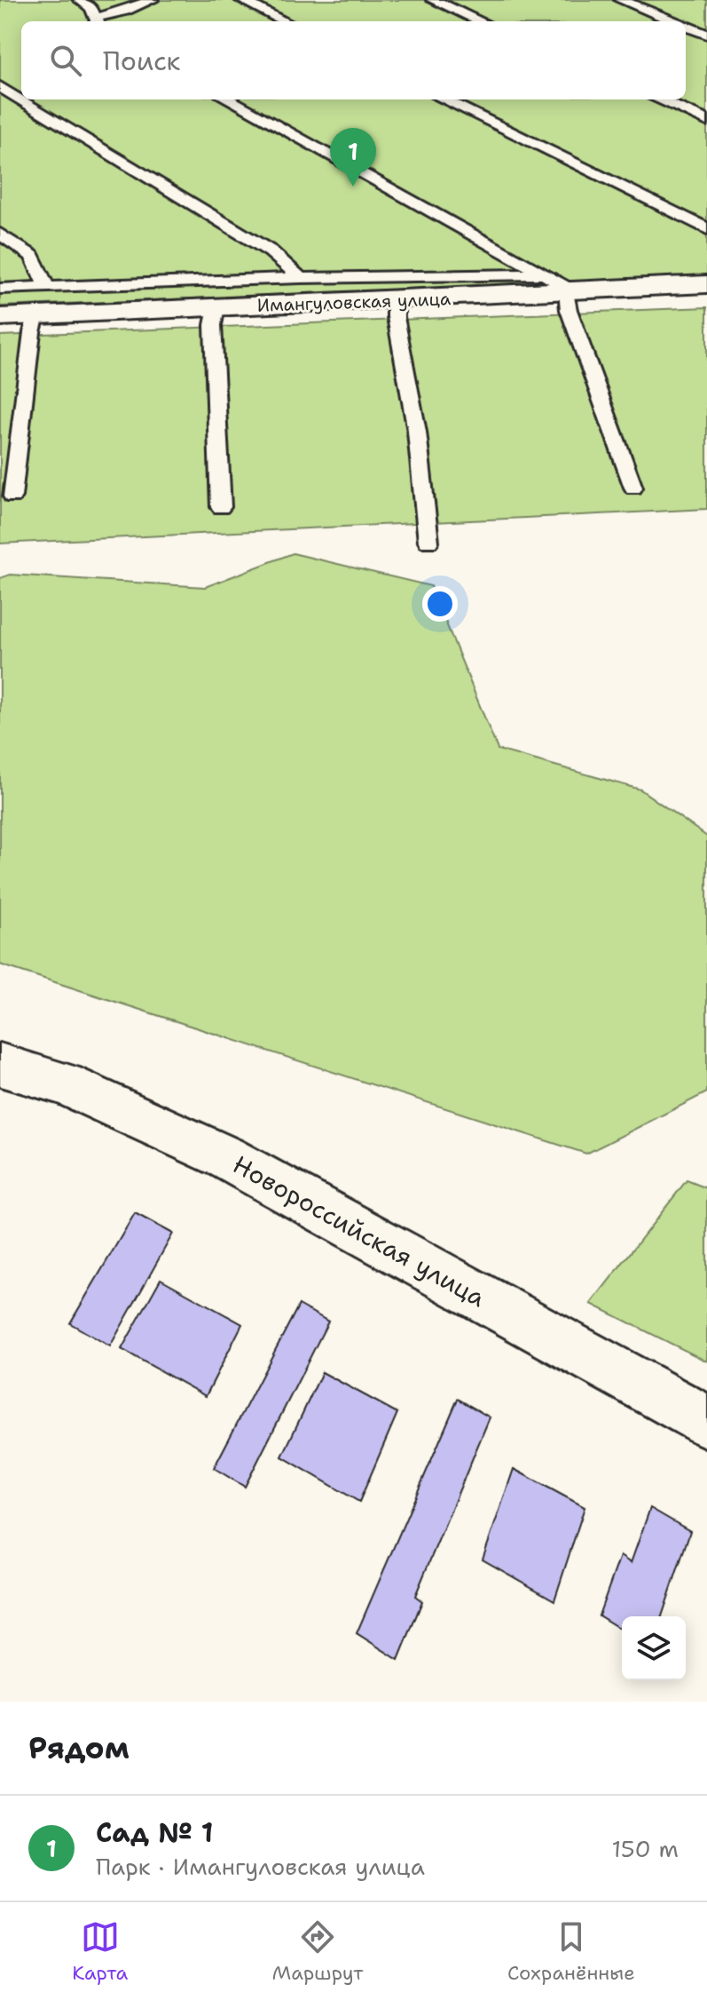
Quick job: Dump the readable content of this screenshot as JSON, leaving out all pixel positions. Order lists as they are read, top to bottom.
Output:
{
  "streets": {
    "street": ["Имангуловская улица", "Новороссийская улица"]
  },
  "page": {
    "search": "Поиск",
    "pins": "1",
    "heading": "Рядом",
    "list": [
      {
        "mark": "1",
        "name": "Сад № 1",
        "note": "Парк · Имангуловская улица",
        "value": "150 m"
      }
    ],
    "nav": ["Карта", "Маршрут", "Сохранённые"]
  }
}
